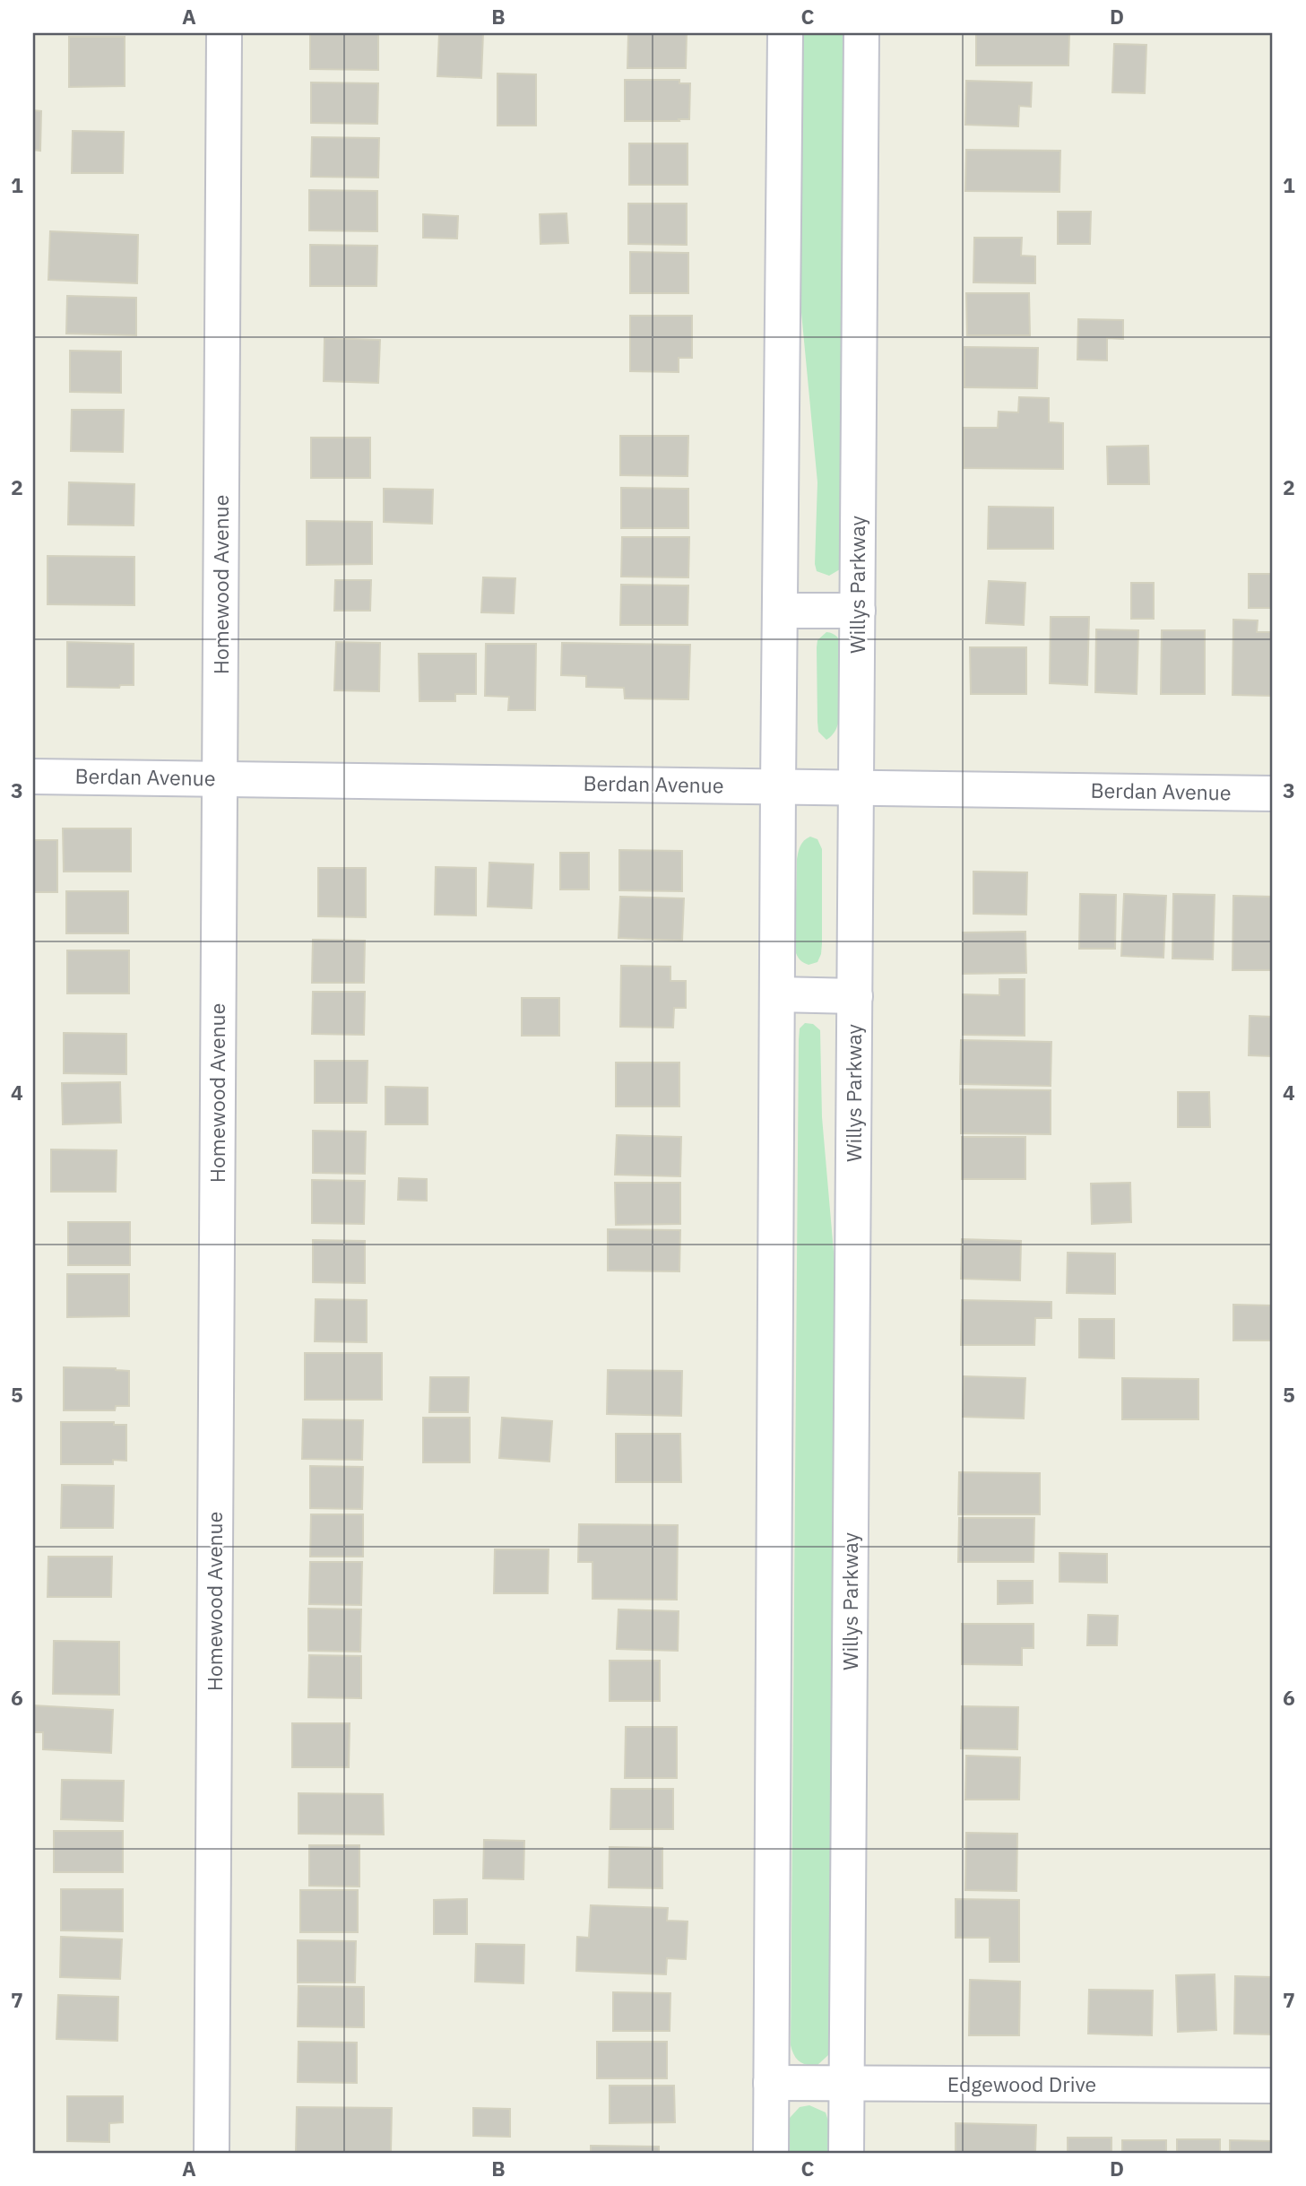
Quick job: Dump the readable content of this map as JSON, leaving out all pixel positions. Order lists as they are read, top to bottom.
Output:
{
  "streets": {
    "main road": [
      "Homewood Avenue",
      "Willys Parkway",
      "Berdan Avenue",
      "Edgewood Drive"
    ]
  },
  "crossings": [
    ["Homewood Avenue", "Berdan Avenue"],
    ["Willys Parkway", "Berdan Avenue"],
    ["Willys Parkway", "Edgewood Drive"]
  ],
  "grid": {
    "columns": [
      "A",
      "B",
      "C",
      "D"
    ],
    "rows": [
      "1",
      "2",
      "3",
      "4",
      "5",
      "6",
      "7"
    ]
  }
}
